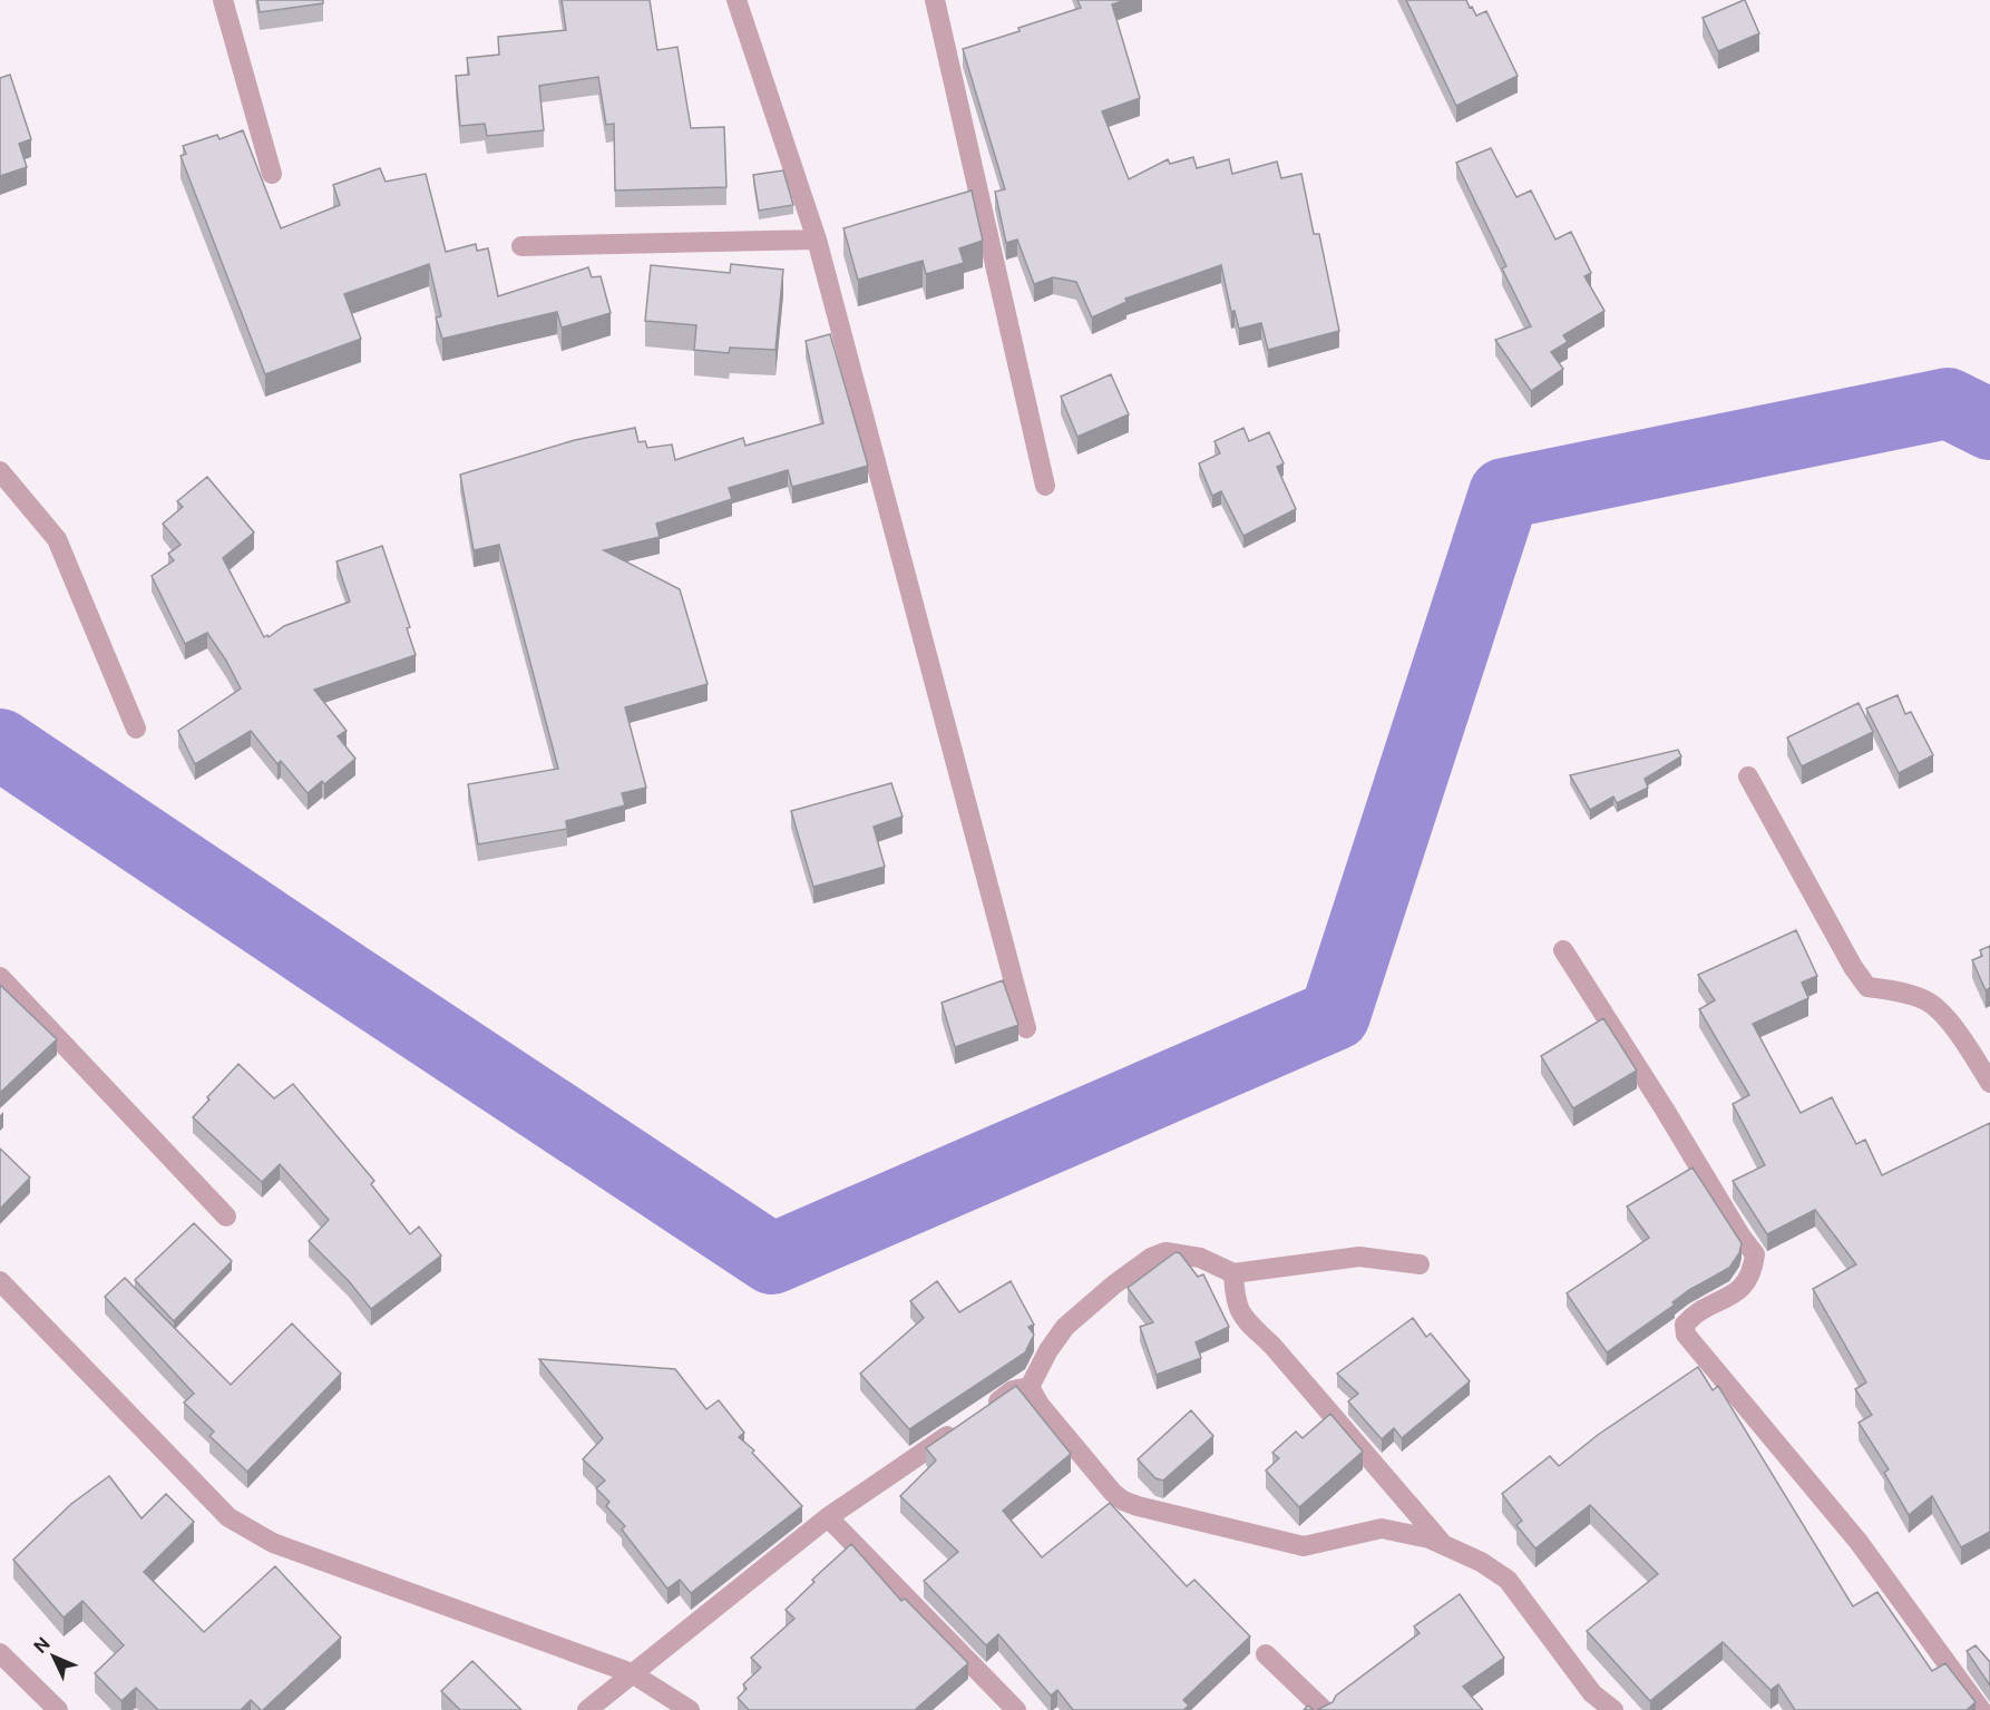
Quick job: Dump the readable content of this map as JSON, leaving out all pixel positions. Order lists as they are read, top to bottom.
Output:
{
  "north": "top left"
}
